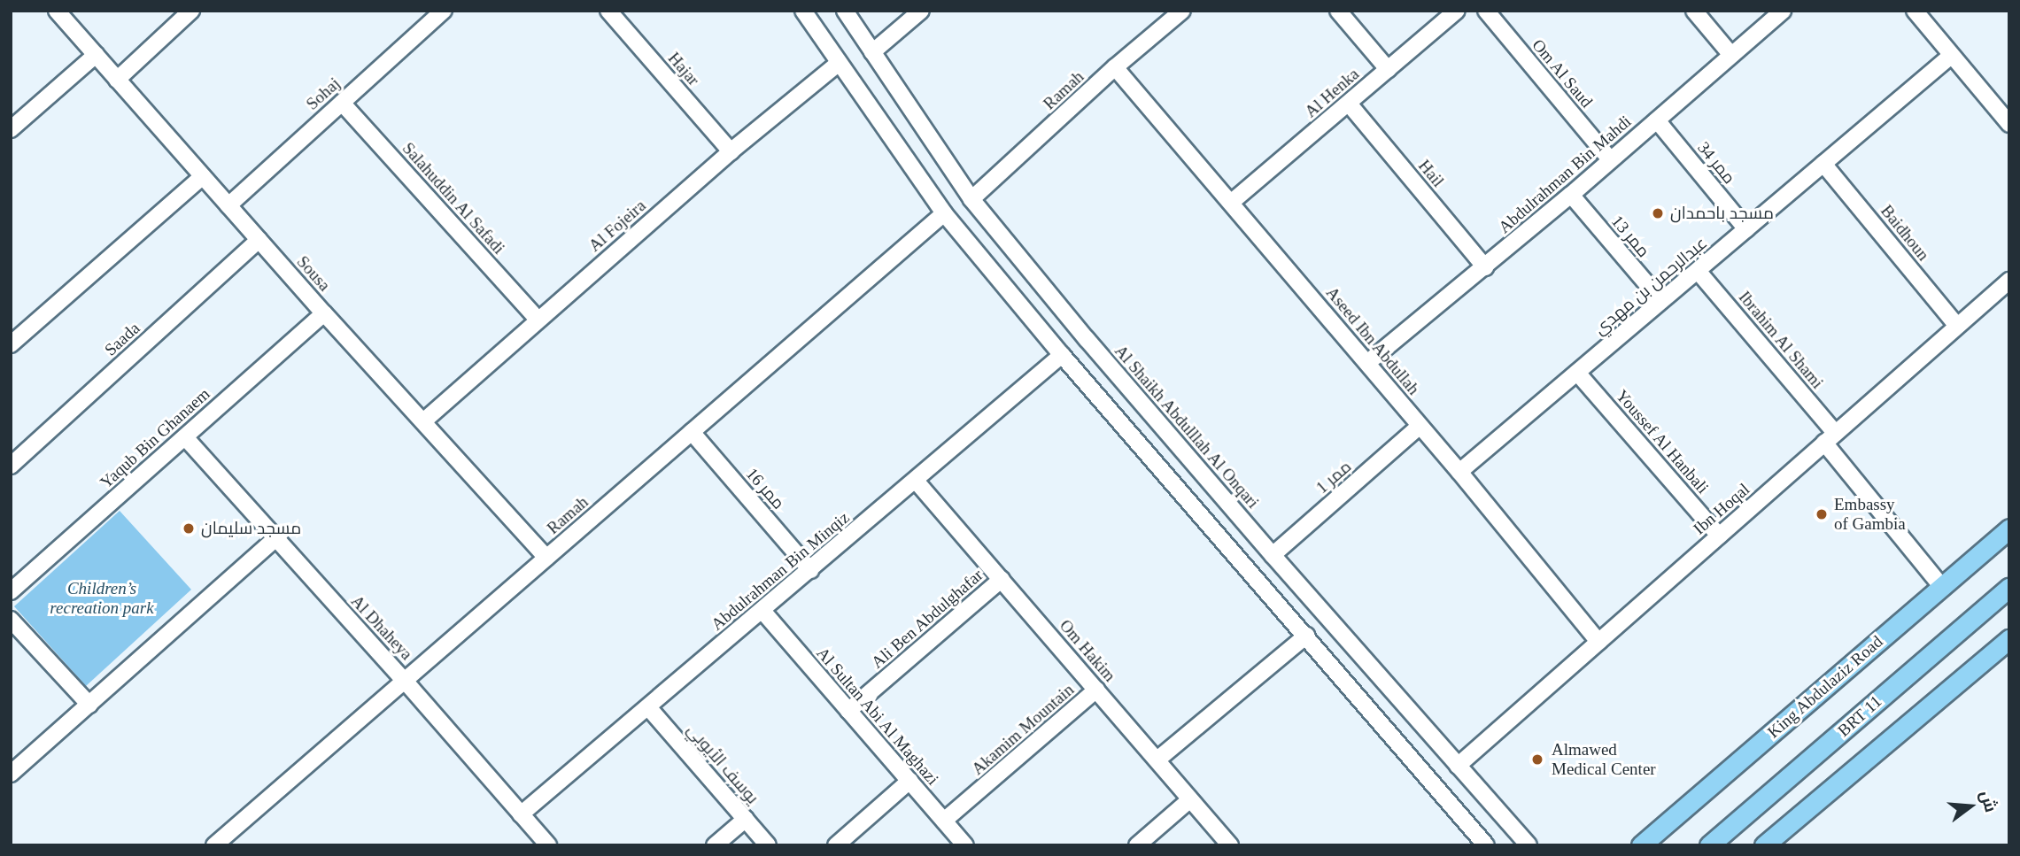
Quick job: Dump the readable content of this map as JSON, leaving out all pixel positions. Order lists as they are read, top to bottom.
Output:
{
  "streets": {
    "main road": ["King Abdulaziz Road", "BRT 11"],
    "street": [
      "Hajar",
      "Om Al Saud",
      "Ramah",
      "Al Henka",
      "Sohaj",
      "ممر 34",
      "Hail",
      "Abdulrahman Bin Mahdi",
      "Salahuddin Al Safadi",
      "Al Fojeira",
      "Baidhoun",
      "ممر 13",
      "Sousa",
      "عبدالرحمن بن مهدي",
      "Saada",
      "Ibrahim Al Shami",
      "Aseed Ibn Abdullah",
      "Al Shaikh Abdulllah Al Onqari",
      "Yaqub Bin Ghanaem",
      "Youssef Al Hanbali",
      "ممر 1",
      "ممر 16",
      "Ibn Hoqal",
      "Abdulrahman Bin Minqiz",
      "Ali Ben Abdulghafar",
      "Al Dhaheya",
      "Om Hakim",
      "Al Sultan Abi Al Maghazi",
      "Akamim Mountain",
      "يوسف الأيوبي"
    ]
  },
  "crossings": [
    ["Hajar", "Al Fojeira"],
    ["Om Al Saud", "Abdulrahman Bin Mahdi"],
    ["Ramah", "Sousa"],
    ["Ramah", "Aseed Ibn Abdullah"],
    ["Ramah", "Al Shaikh Abdulllah Al Onqari"],
    ["Ramah", "ممر 16"],
    ["Ramah", "Al Dhaheya"],
    ["Al Henka", "Hail"],
    ["Al Henka", "Aseed Ibn Abdullah"],
    ["Sohaj", "Salahuddin Al Safadi"],
    ["Sohaj", "Sousa"],
    ["ممر 34", "Abdulrahman Bin Mahdi"],
    ["ممر 34", "عبدالرحمن بن مهدي"],
    ["Hail", "Abdulrahman Bin Mahdi"],
    ["Abdulrahman Bin Mahdi", "ممر 13"],
    ["Abdulrahman Bin Mahdi", "Aseed Ibn Abdullah"],
    ["Salahuddin Al Safadi", "Al Fojeira"],
    ["Al Fojeira", "Sousa"],
    ["Baidhoun", "عبدالرحمن بن مهدي"],
    ["Baidhoun", "Ibn Hoqal"],
    ["ممر 13", "عبدالرحمن بن مهدي"],
    ["Sousa", "Saada"],
    ["Sousa", "Yaqub Bin Ghanaem"],
    ["عبدالرحمن بن مهدي", "Ibrahim Al Shami"],
    ["عبدالرحمن بن مهدي", "Aseed Ibn Abdullah"],
    ["عبدالرحمن بن مهدي", "Youssef Al Hanbali"],
    ["Ibrahim Al Shami", "Ibn Hoqal"],
    ["Ibrahim Al Shami", "King Abdulaziz Road"],
    ["Aseed Ibn Abdullah", "ممر 1"],
    ["Aseed Ibn Abdullah", "Ibn Hoqal"],
    ["Al Shaikh Abdulllah Al Onqari", "ممر 1"],
    ["Al Shaikh Abdulllah Al Onqari", "Ibn Hoqal"],
    ["Yaqub Bin Ghanaem", "Al Dhaheya"],
    ["Youssef Al Hanbali", "Ibn Hoqal"],
    ["ممر 16", "Abdulrahman Bin Minqiz"],
    ["Abdulrahman Bin Minqiz", "Al Dhaheya"],
    ["Abdulrahman Bin Minqiz", "Om Hakim"],
    ["Abdulrahman Bin Minqiz", "Al Sultan Abi Al Maghazi"],
    ["Abdulrahman Bin Minqiz", "يوسف الأيوبي"],
    ["Ali Ben Abdulghafar", "Om Hakim"],
    ["Ali Ben Abdulghafar", "Al Sultan Abi Al Maghazi"],
    ["Om Hakim", "Akamim Mountain"],
    ["Al Sultan Abi Al Maghazi", "Akamim Mountain"]
  ],
  "parks": ["Children’s recreation park"],
  "places": [
    "مسجد باحمدان",
    "Embassy of Gambia",
    "مسجد سليمان",
    "Almawed Medical Center"
  ],
  "north": "right"
}
